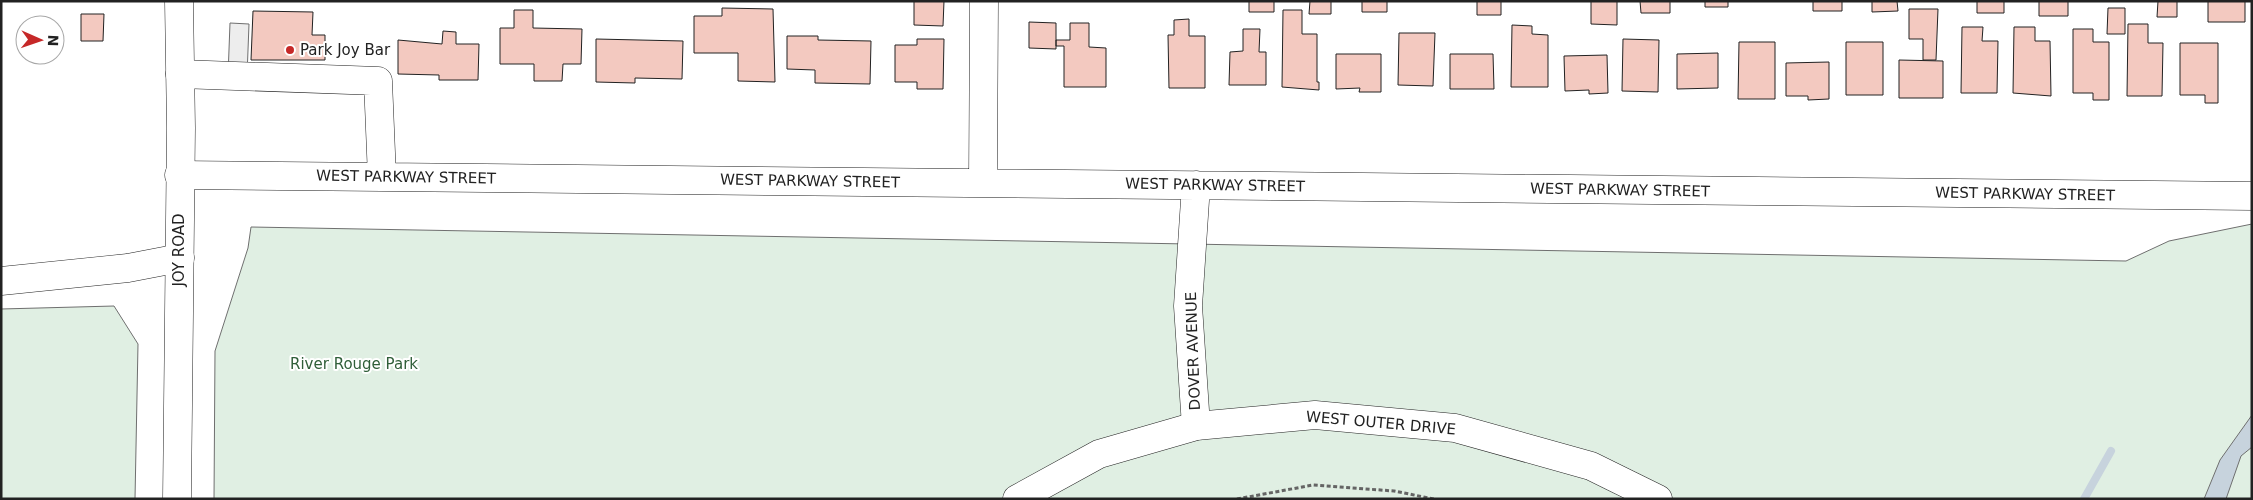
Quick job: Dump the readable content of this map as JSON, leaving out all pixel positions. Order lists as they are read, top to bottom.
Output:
{
  "streets": {
    "street": [
      "WEST PARKWAY STREET",
      "JOY ROAD",
      "DOVER AVENUE",
      "WEST OUTER DRIVE"
    ]
  },
  "crossings": [
    ["WEST PARKWAY STREET", "JOY ROAD"],
    ["WEST PARKWAY STREET", "DOVER AVENUE"],
    ["DOVER AVENUE", "WEST OUTER DRIVE"]
  ],
  "parks": ["River Rouge Park"],
  "places": ["Park Joy Bar"],
  "north": "right"
}
